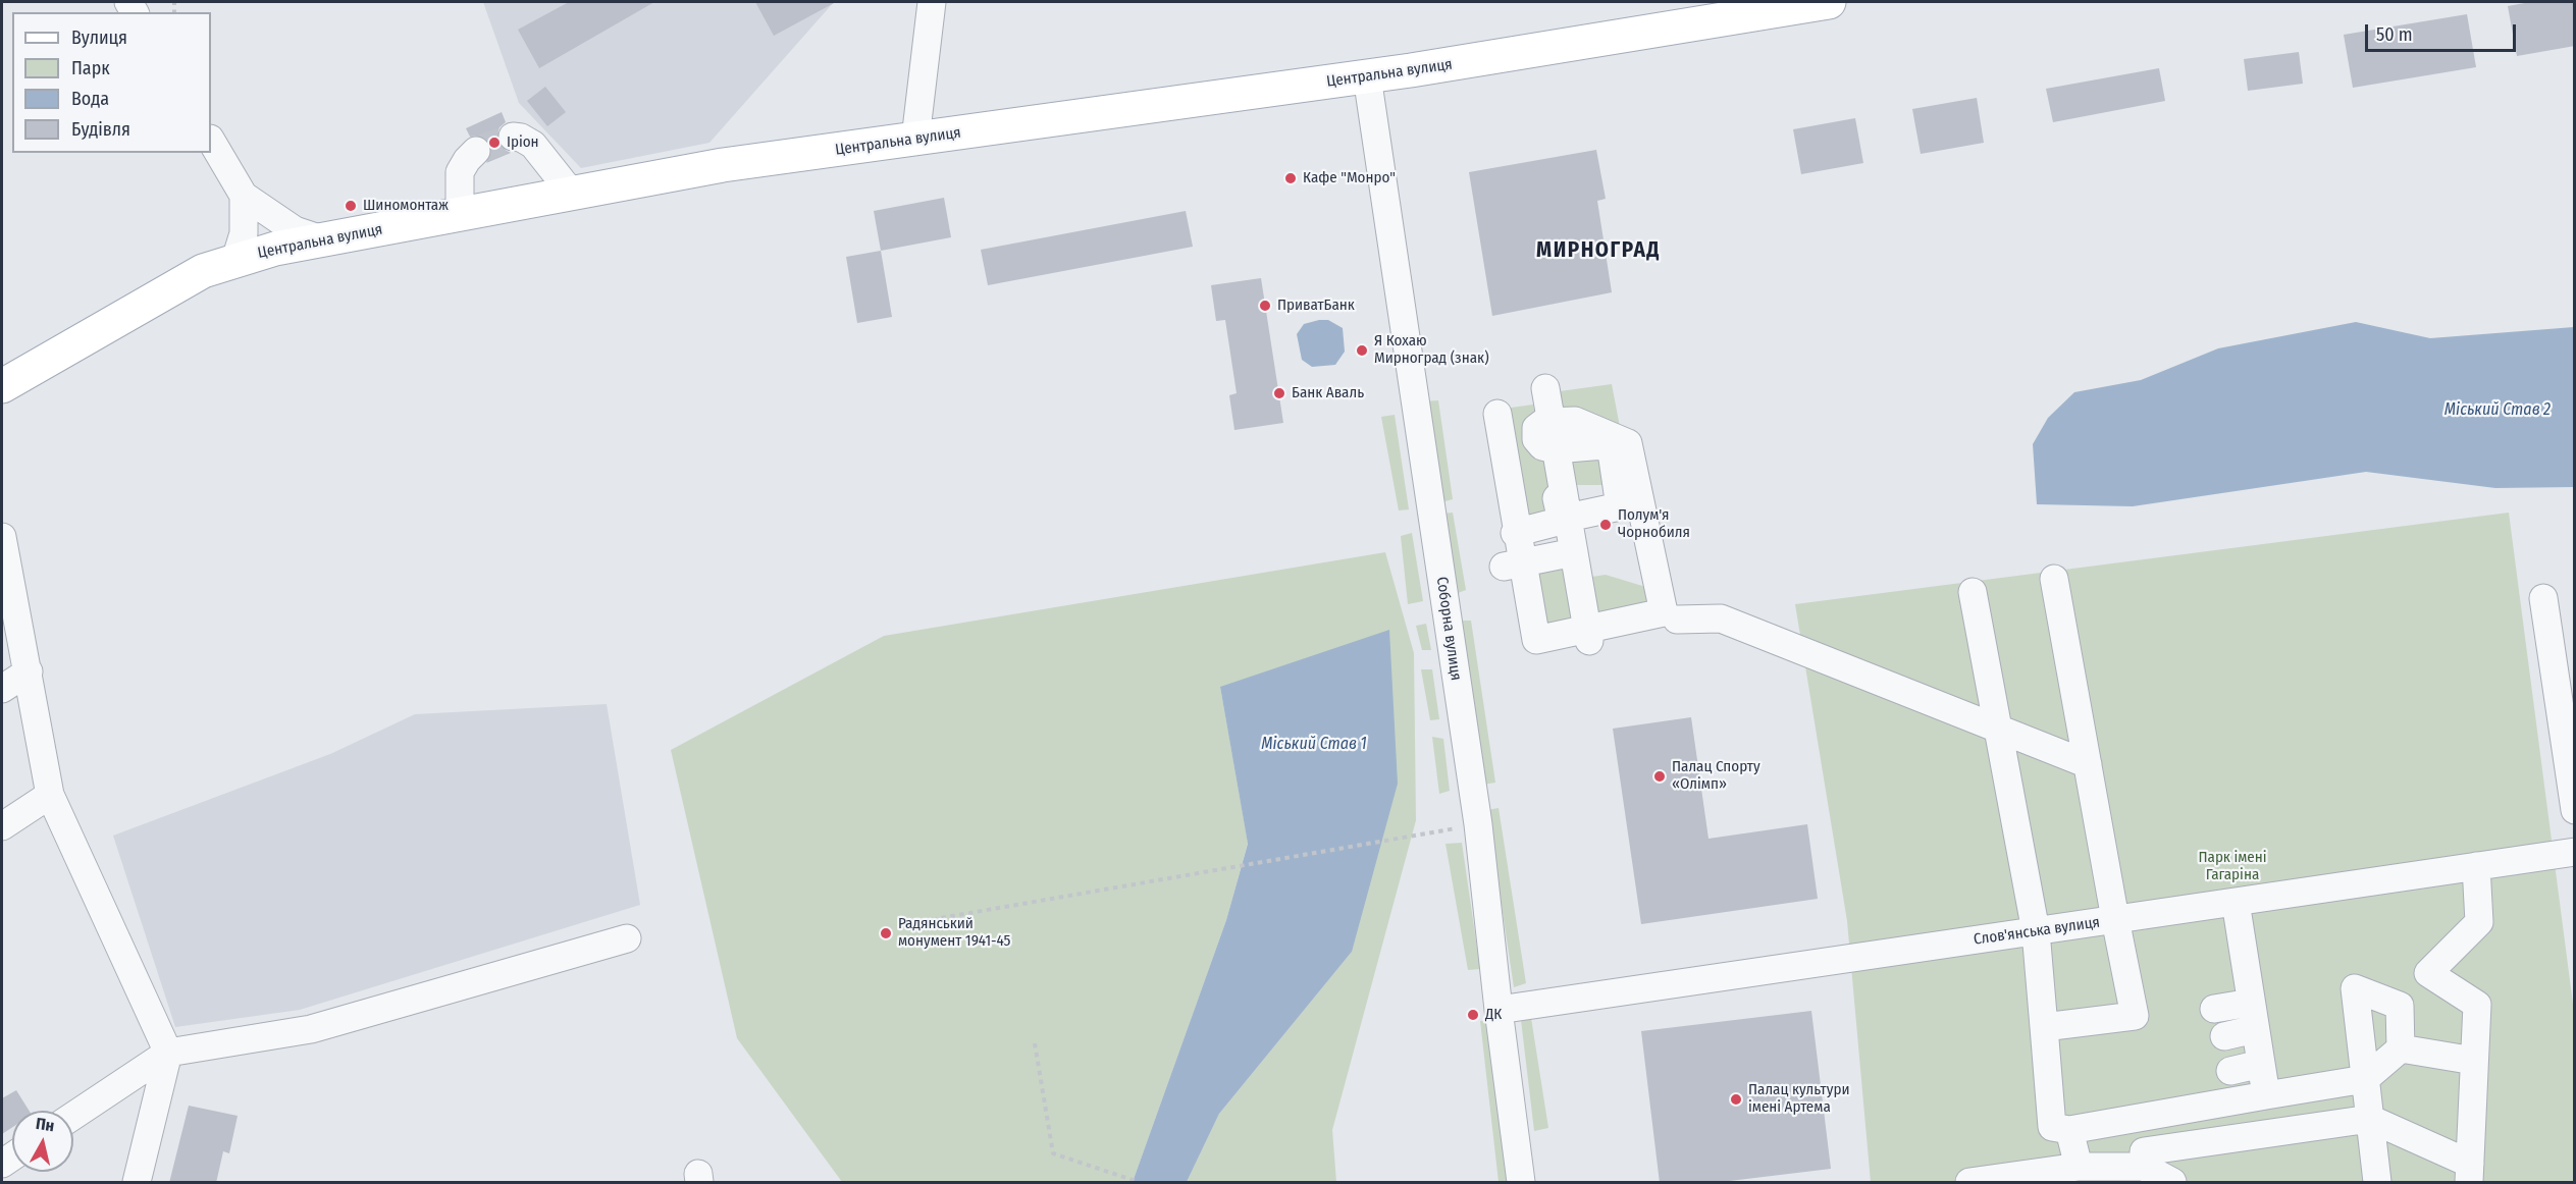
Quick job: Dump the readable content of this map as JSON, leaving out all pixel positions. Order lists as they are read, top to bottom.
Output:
{
  "streets": {
    "main road": ["Центральна вулиця"],
    "street": ["Соборна вулиця", "Слов'янська вулиця"]
  },
  "crossings": [
    ["Центральна вулиця", "Соборна вулиця"],
    ["Соборна вулиця", "Слов'янська вулиця"]
  ],
  "districts": ["МИРНОГРАД"],
  "water": ["Міський Став 2", "Міський Став 1"],
  "parks": ["Парк імені Гагаріна"],
  "places": [
    "Іріон",
    "Кафе \"Монро\"",
    "Шиномонтаж",
    "ПриватБанк",
    "Я Кохаю Мирноград (знак)",
    "Банк Аваль",
    "Полум'я Чорнобиля",
    "Палац Спорту «Олімп»",
    "Радянський монумент 1941-45",
    "ДК",
    "Палац культури імені Артема"
  ],
  "legend": [
    "Вулиця",
    "Парк",
    "Вода",
    "Будівля"
  ],
  "scale_bar": "50 m",
  "north": "top"
}
